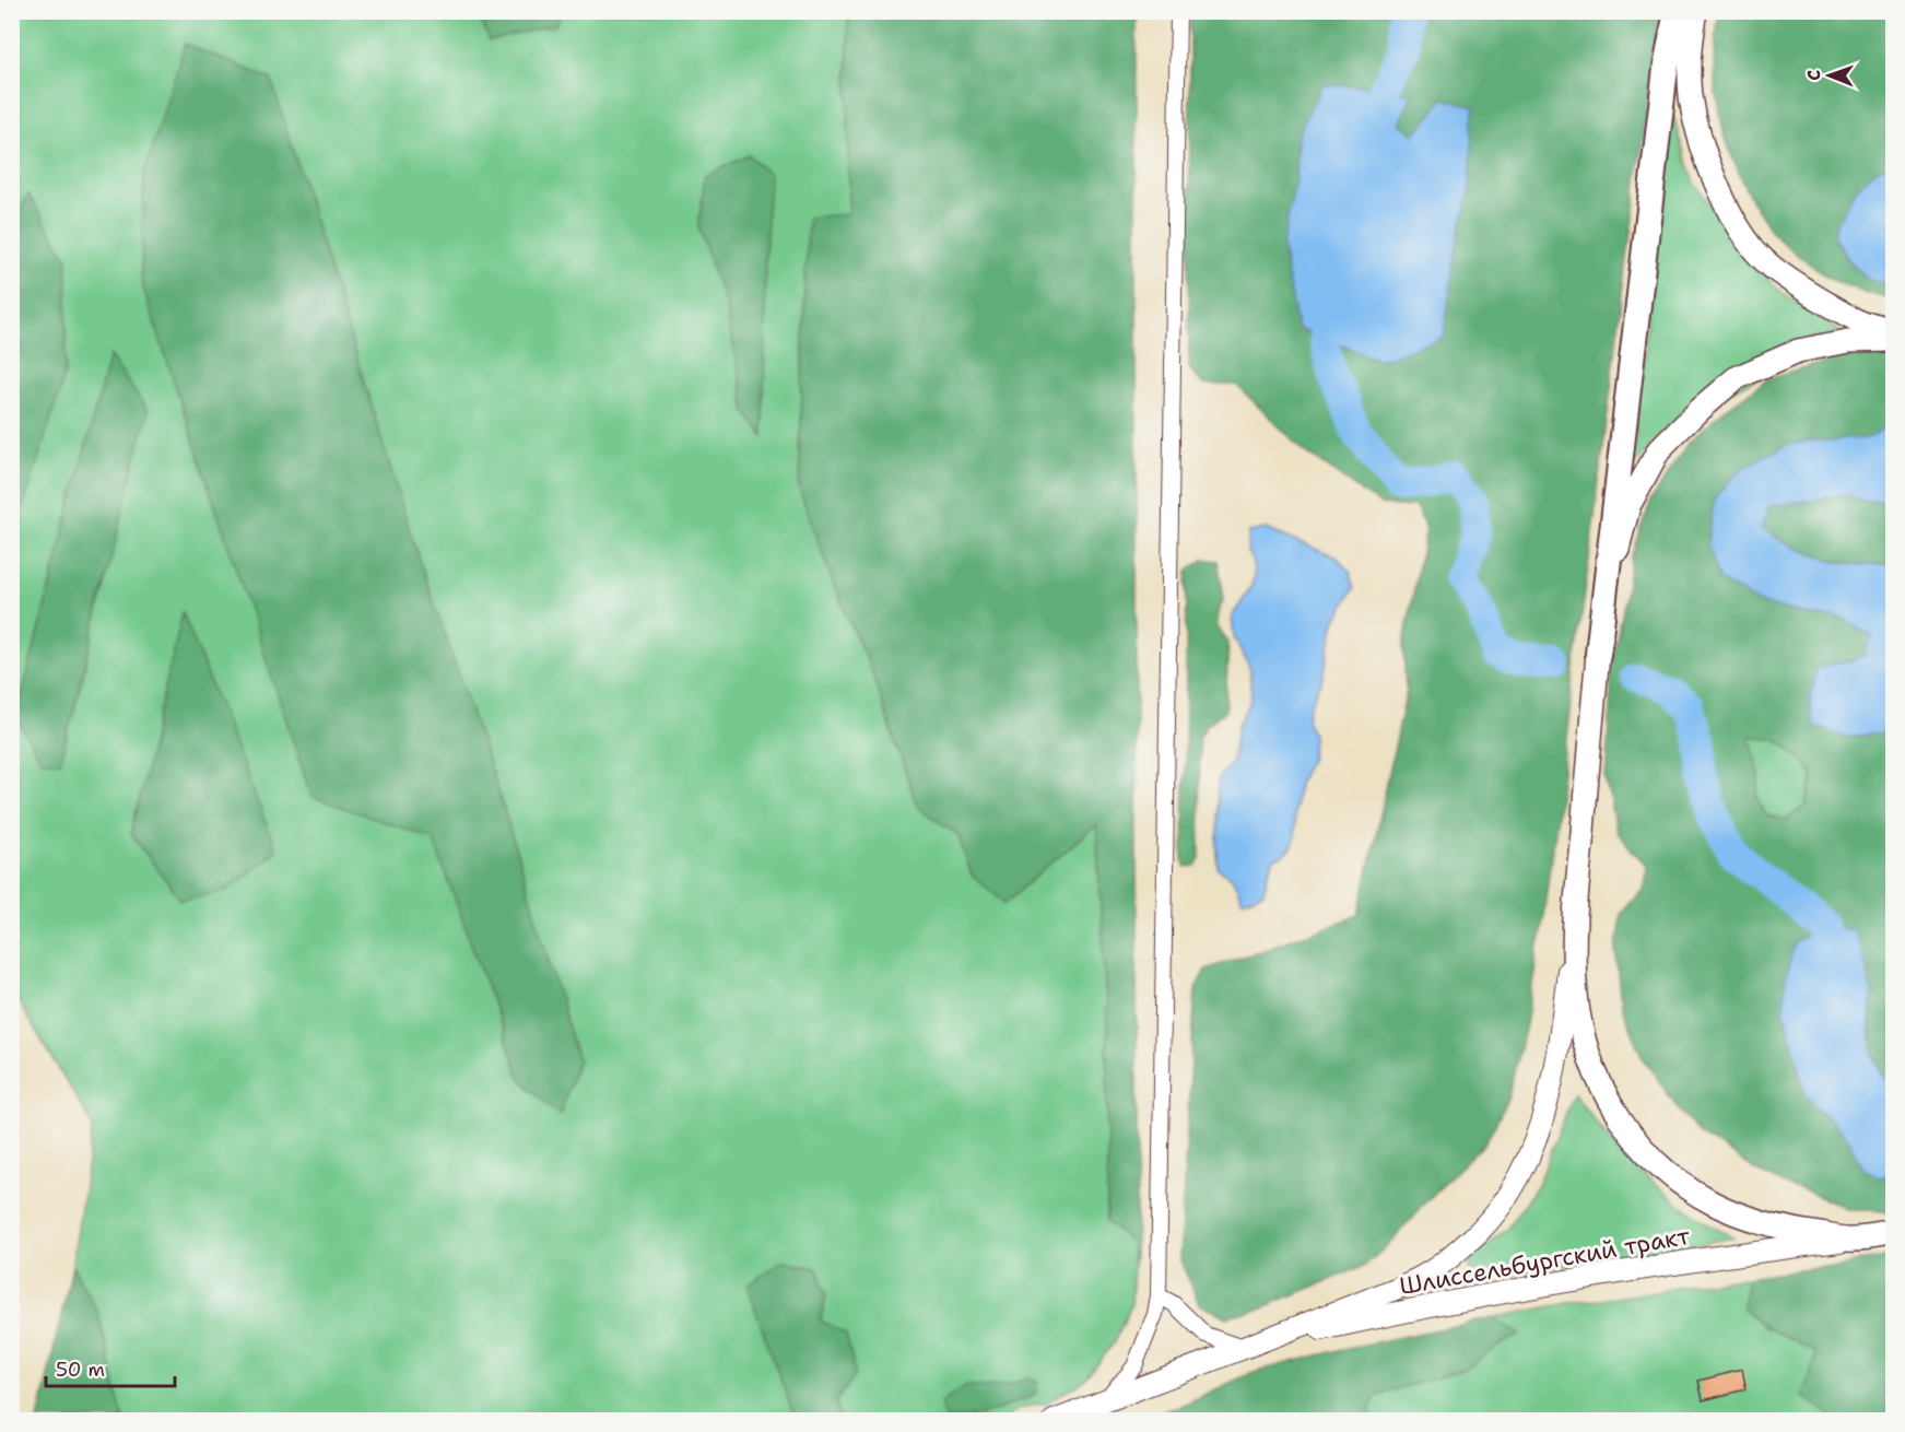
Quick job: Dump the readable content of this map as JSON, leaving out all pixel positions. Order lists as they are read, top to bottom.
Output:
{
  "streets": {
    "main road": ["Шлиссельбургский тракт"]
  },
  "scale_bar": "50 m",
  "north": "left"
}
